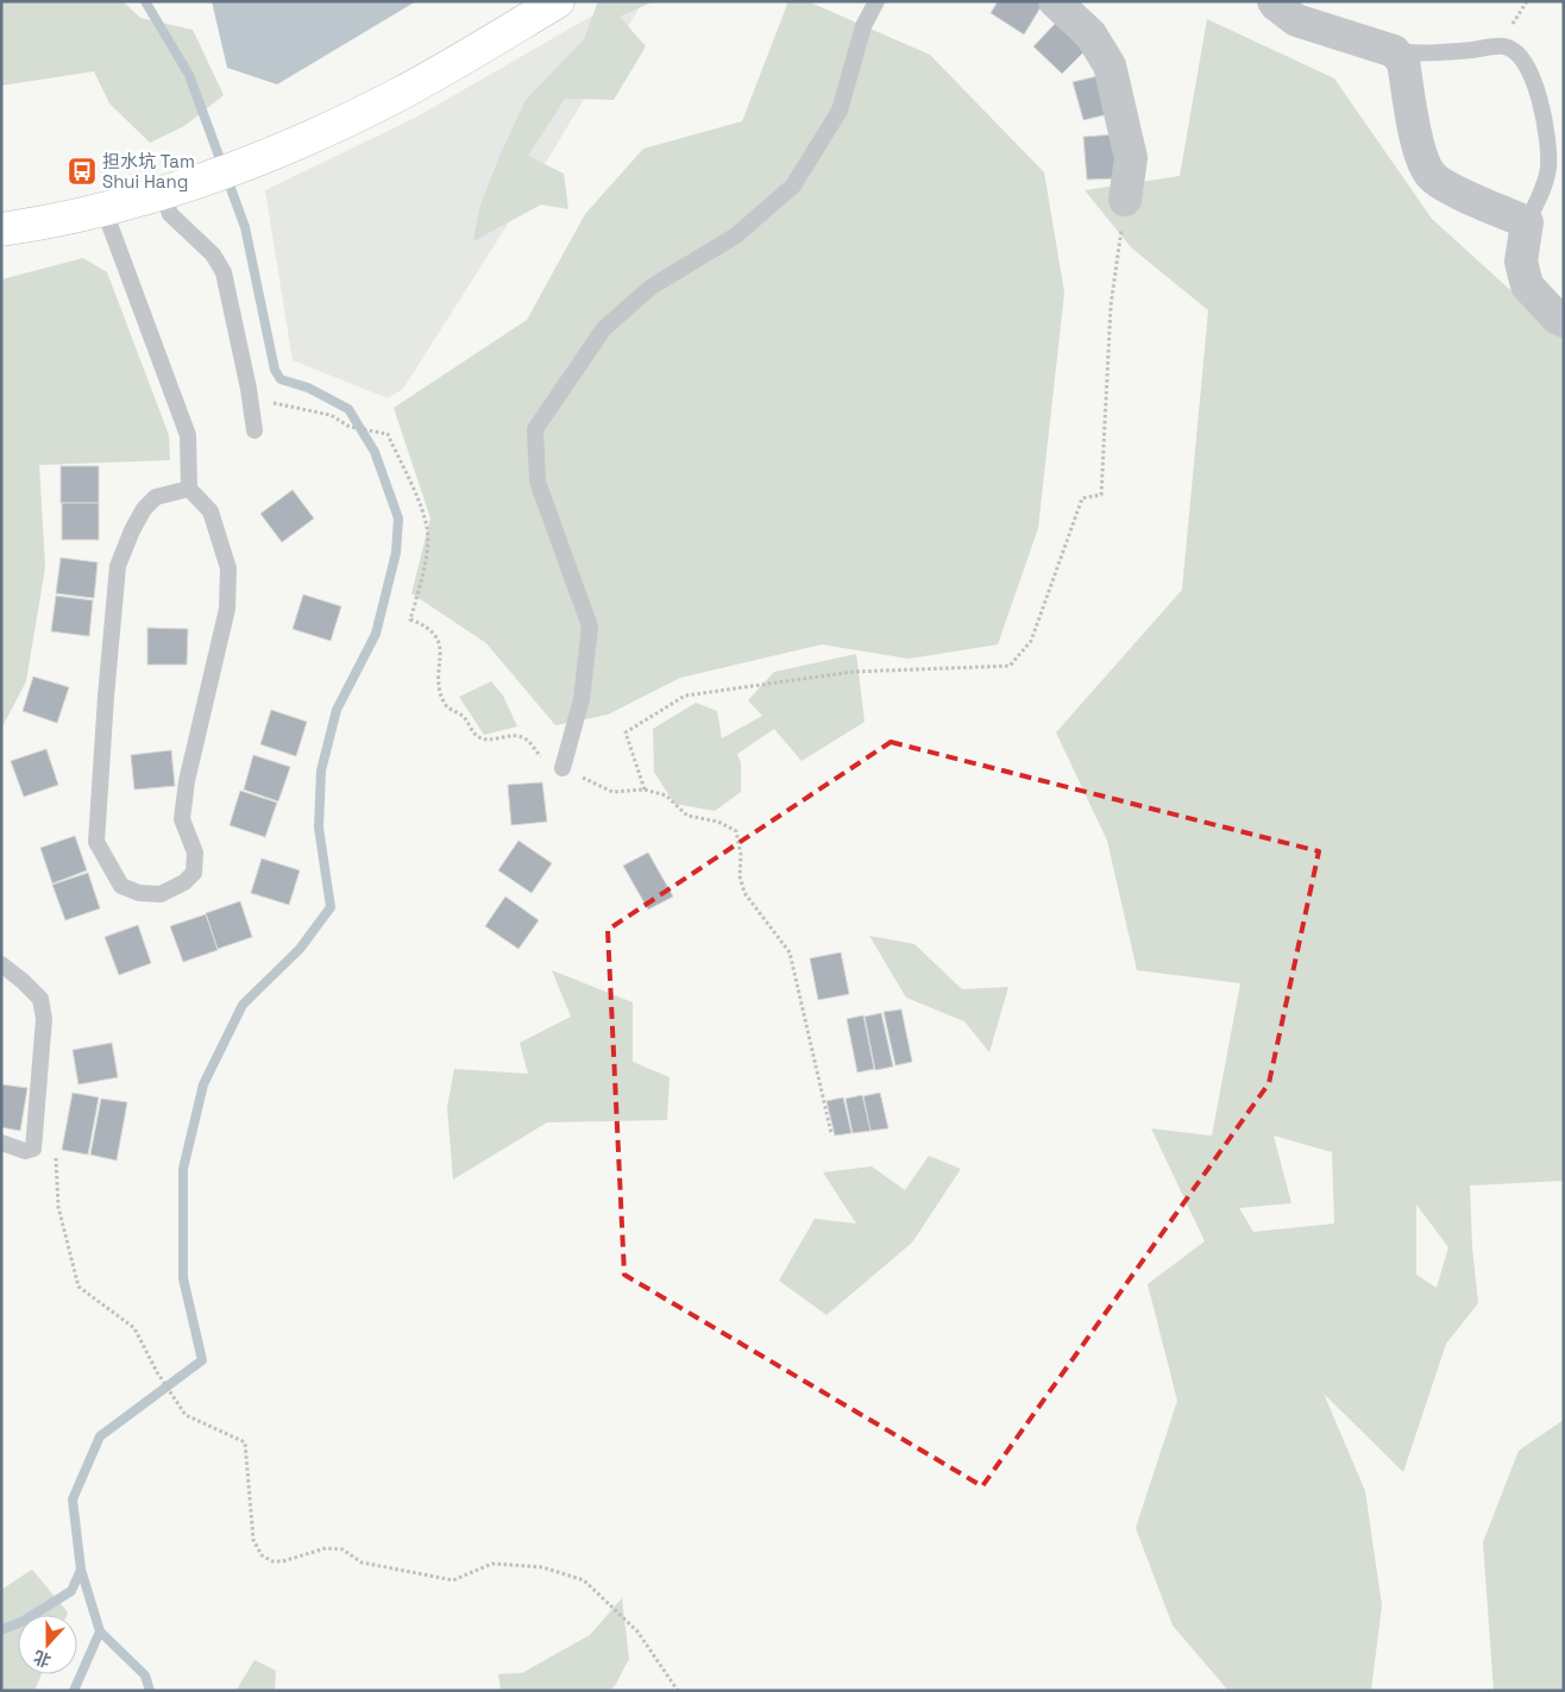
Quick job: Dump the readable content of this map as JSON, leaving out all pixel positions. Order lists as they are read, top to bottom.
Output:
{
  "places": {
    "bus stop": ["担水坑 Tam Shui Hang"]
  },
  "north": "bottom"
}
